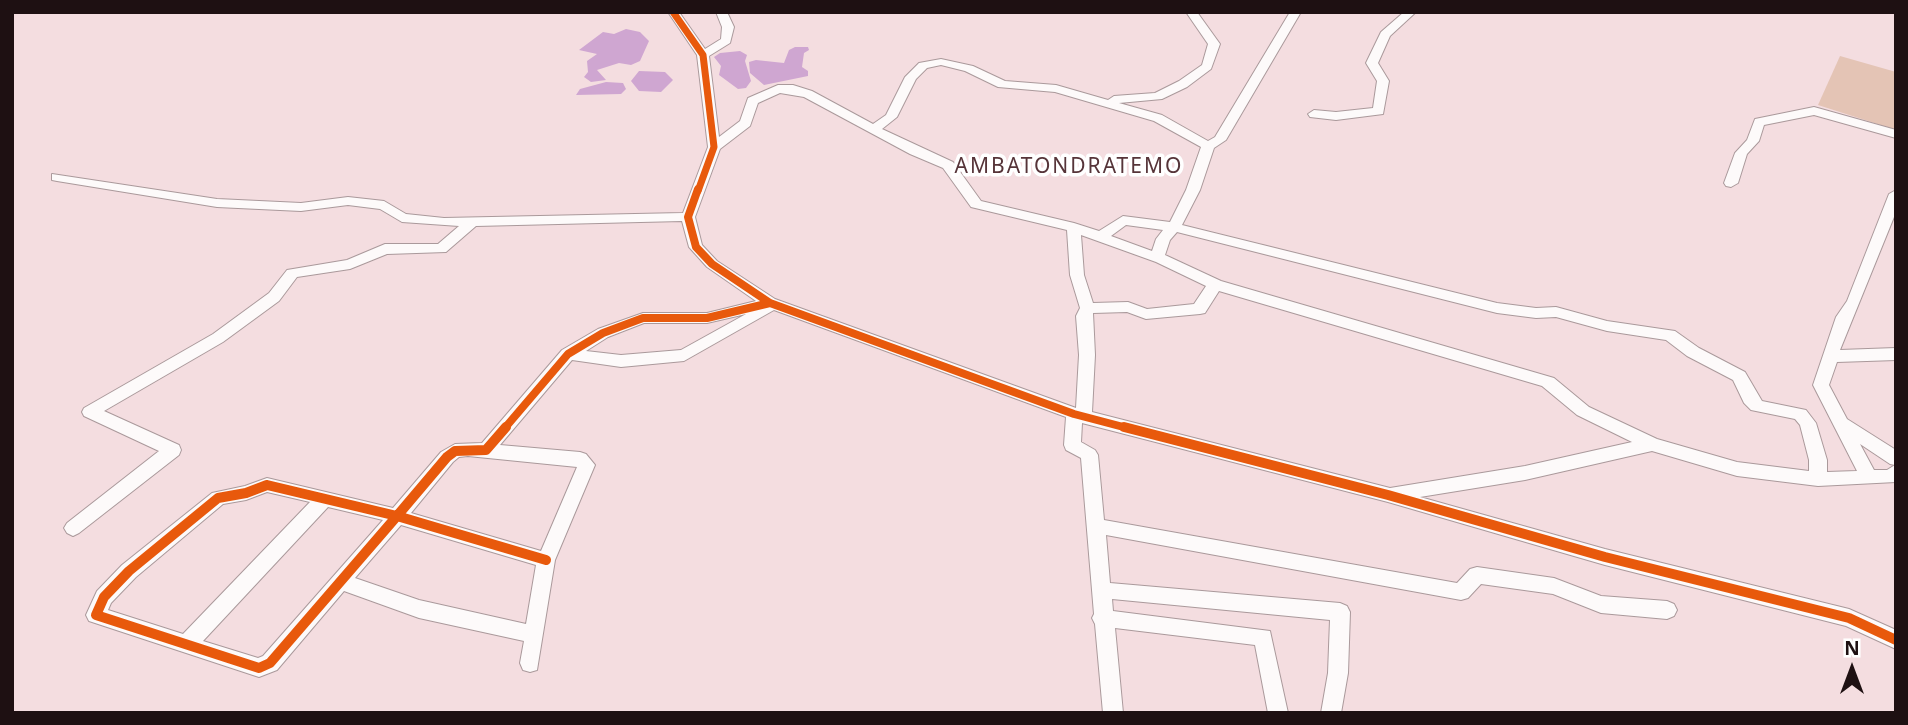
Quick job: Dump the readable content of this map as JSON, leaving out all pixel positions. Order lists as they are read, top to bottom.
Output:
{
  "districts": ["AMBATONDRATEMO"],
  "north": "top"
}
